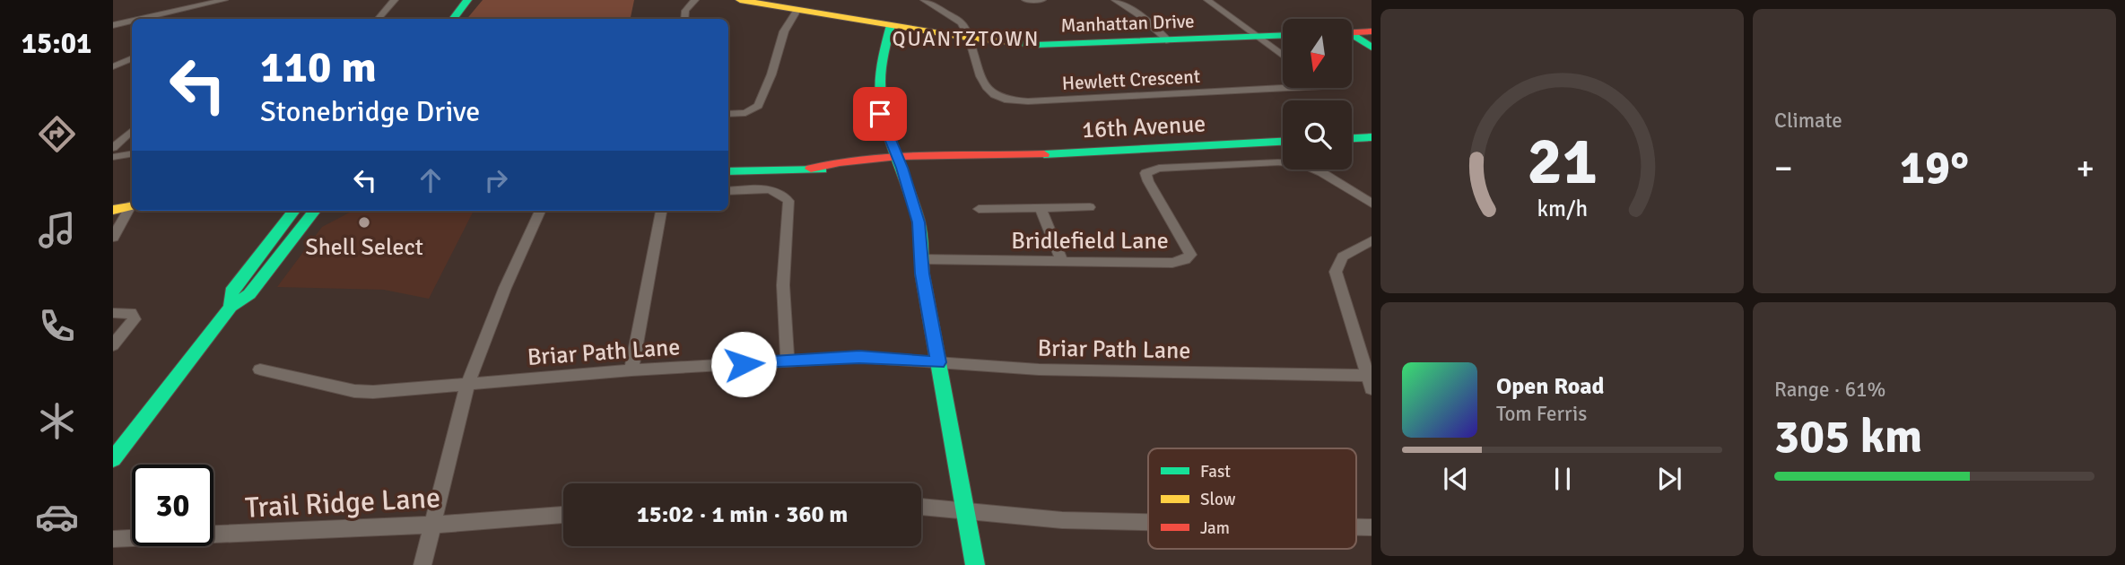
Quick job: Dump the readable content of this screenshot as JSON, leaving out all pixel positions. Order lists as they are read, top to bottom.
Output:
{
  "streets": {
    "street": [
      "Manhattan Drive",
      "Hewlett Crescent",
      "16th Avenue",
      "Bridlefield Lane",
      "Briar Path Lane",
      "Trail Ridge Lane"
    ]
  },
  "crossings": [
    ["Manhattan Drive", "Hewlett Crescent"]
  ],
  "districts": ["QUANTZTOWN"],
  "places": ["Shell Select"],
  "legend": ["Fast", "Slow", "Jam"],
  "north": "bottom",
  "page": {
    "tabs": "15:01",
    "tile": [
      "Climate",
      ["Range · 61%", "305 km"]
    ],
    "turn": ["110 m", "Stonebridge Drive"],
    "heat": ["−", "19°", "+"],
    "song": ["Open Road", "Tom Ferris"],
    "limit": "30",
    "trip": "15:02 · 1 min · 360 m",
    "gauge": ["21", "km/h"]
  }
}
